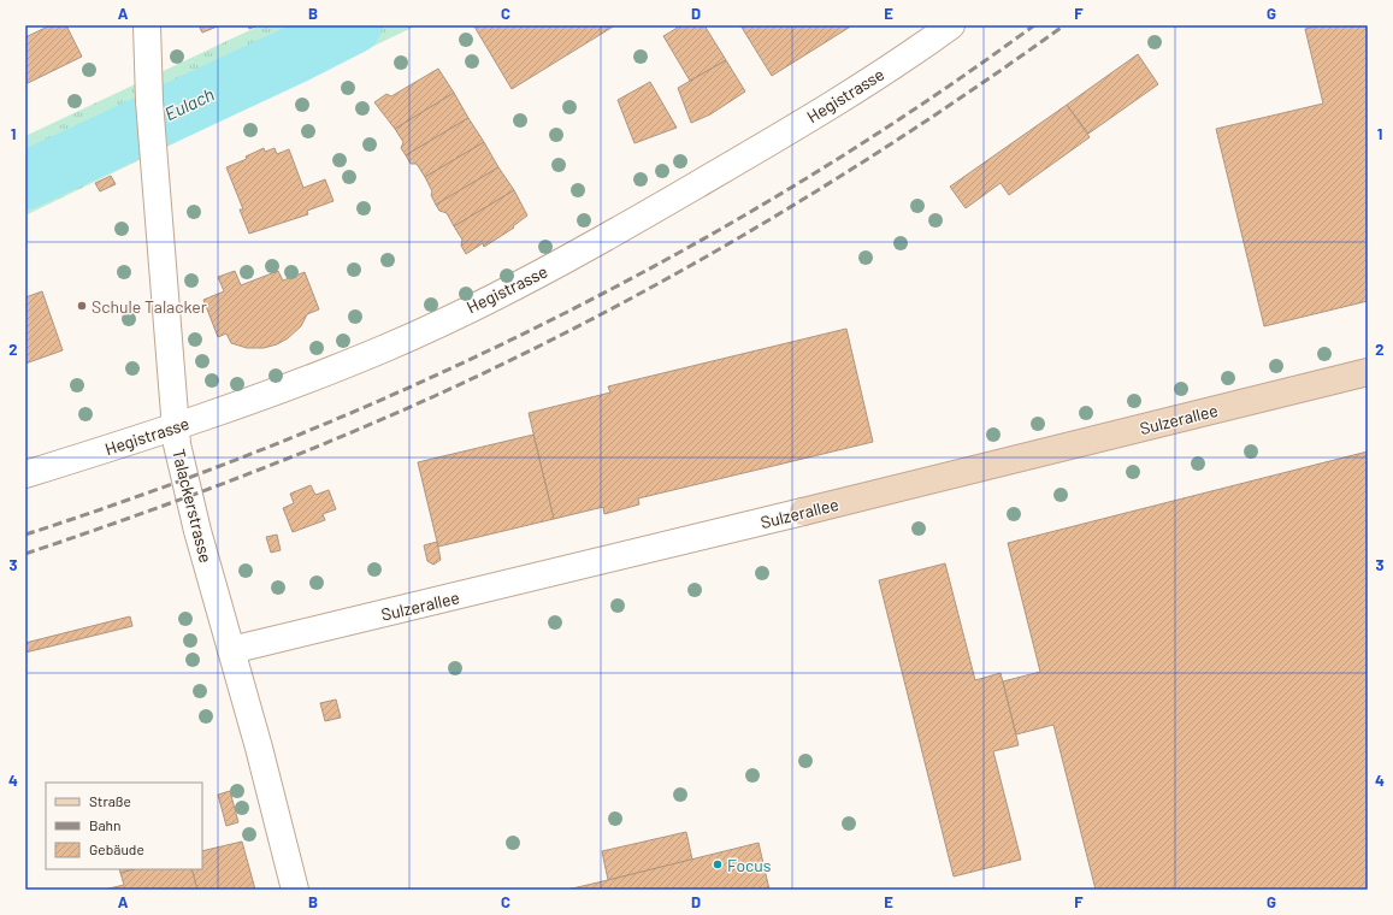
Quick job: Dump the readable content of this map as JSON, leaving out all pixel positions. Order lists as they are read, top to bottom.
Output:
{
  "streets": {
    "main road": ["Sulzerallee"],
    "street": ["Hegistrasse", "Talackerstrasse"]
  },
  "crossings": [
    ["Hegistrasse", "Talackerstrasse"],
    ["Sulzerallee", "Talackerstrasse"]
  ],
  "water": ["Eulach"],
  "places": ["Schule Talacker", "Focus"],
  "legend": ["Straße", "Bahn", "Gebäude"],
  "grid": {
    "columns": [
      "A",
      "B",
      "C",
      "D",
      "E",
      "F",
      "G"
    ],
    "rows": [
      "1",
      "2",
      "3",
      "4"
    ]
  }
}
